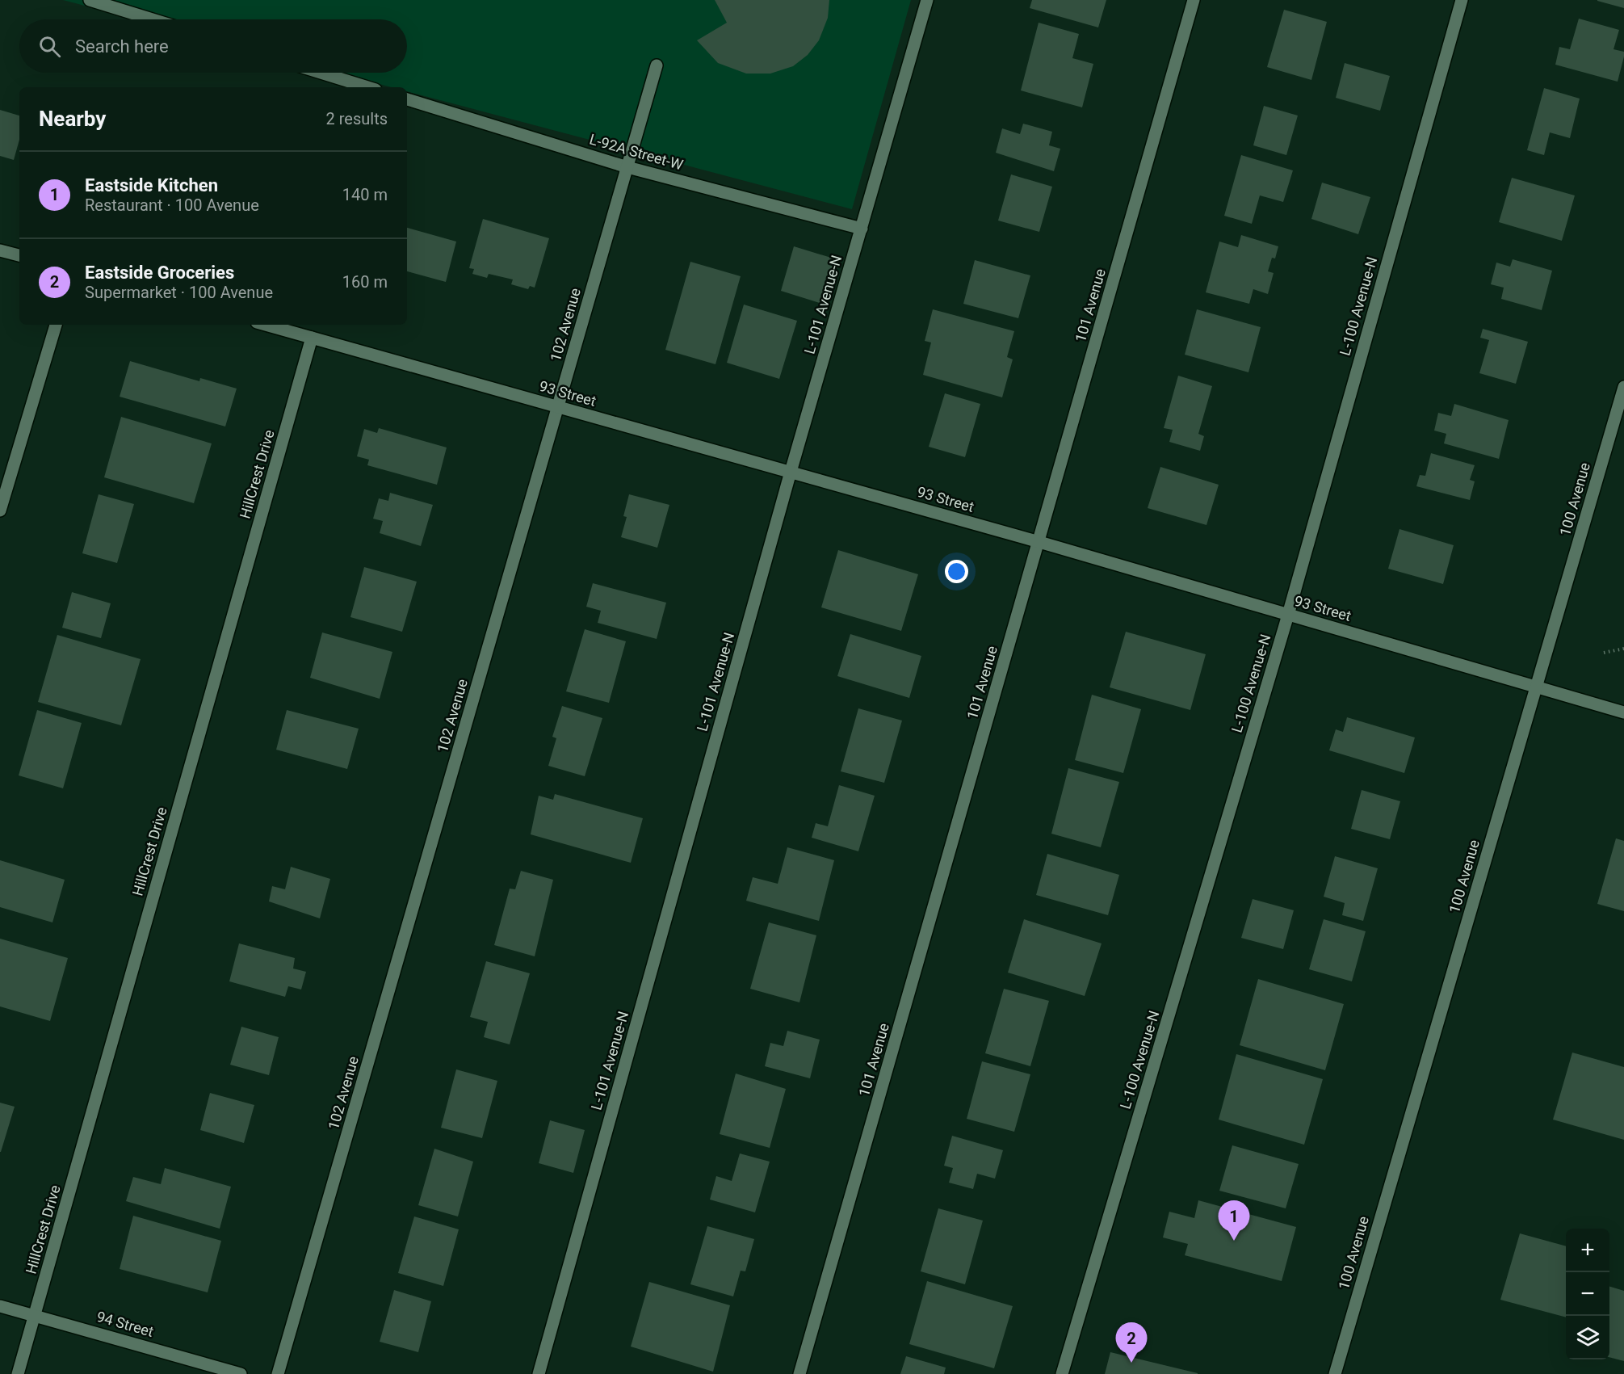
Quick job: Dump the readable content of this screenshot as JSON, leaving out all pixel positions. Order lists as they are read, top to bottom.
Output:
{
  "streets": {
    "street": [
      "L-92A Street-W",
      "L-101 Avenue-N",
      "101 Avenue",
      "L-100 Avenue-N",
      "102 Avenue",
      "93 Street",
      "HillCrest Drive",
      "100 Avenue",
      "94 Street"
    ]
  },
  "crossings": [
    ["L-92A Street-W", "L-101 Avenue-N"],
    ["L-92A Street-W", "102 Avenue"],
    ["L-101 Avenue-N", "93 Street"],
    ["101 Avenue", "93 Street"],
    ["L-100 Avenue-N", "93 Street"],
    ["102 Avenue", "93 Street"],
    ["93 Street", "HillCrest Drive"],
    ["93 Street", "100 Avenue"],
    ["HillCrest Drive", "94 Street"]
  ],
  "page": {
    "search": "Search here",
    "heading": ["Nearby", "2 results"],
    "list": [
      {
        "mark": "1",
        "name": "Eastside Kitchen",
        "note": "Restaurant · 100 Avenue",
        "value": "140 m"
      },
      {
        "mark": "2",
        "name": "Eastside Groceries",
        "note": "Supermarket · 100 Avenue",
        "value": "160 m"
      }
    ],
    "pins": ["1", "2"],
    "map_buttons": ["+", "−"]
  }
}
